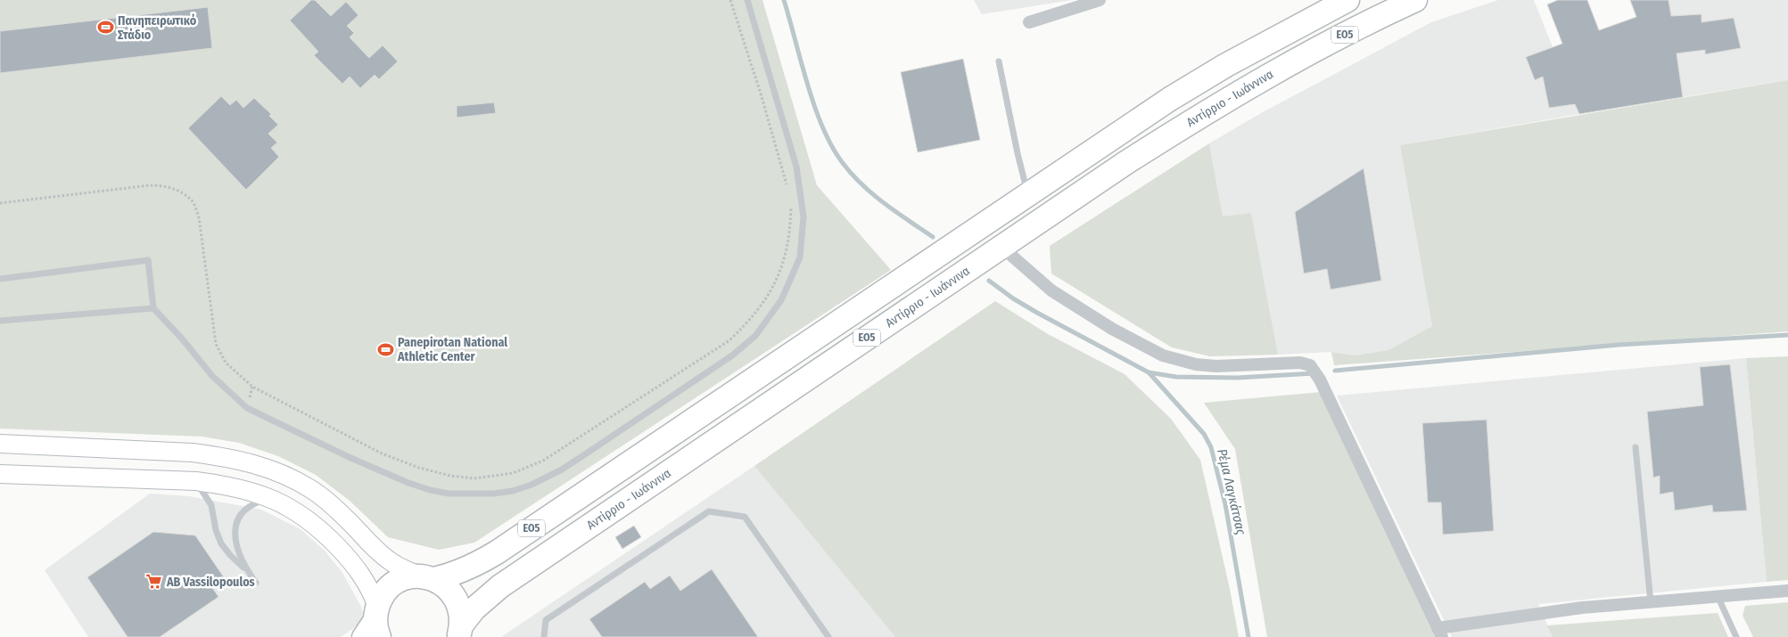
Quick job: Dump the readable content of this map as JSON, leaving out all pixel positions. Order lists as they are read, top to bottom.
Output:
{
  "streets": {
    "highway": ["ΕΟ5", "Αντίρριο - Ιωάννινα"]
  },
  "crossings": [
    ["ΕΟ5", "Αντίρριο - Ιωάννινα"]
  ],
  "water": ["Ρέμα Λαγκάτσας"],
  "places": {
    "sports": ["Πανηπειρωτικό Στάδιο", "Panepirotan National Athletic Center"],
    "supermarket": ["AB Vassilopoulos"]
  }
}
